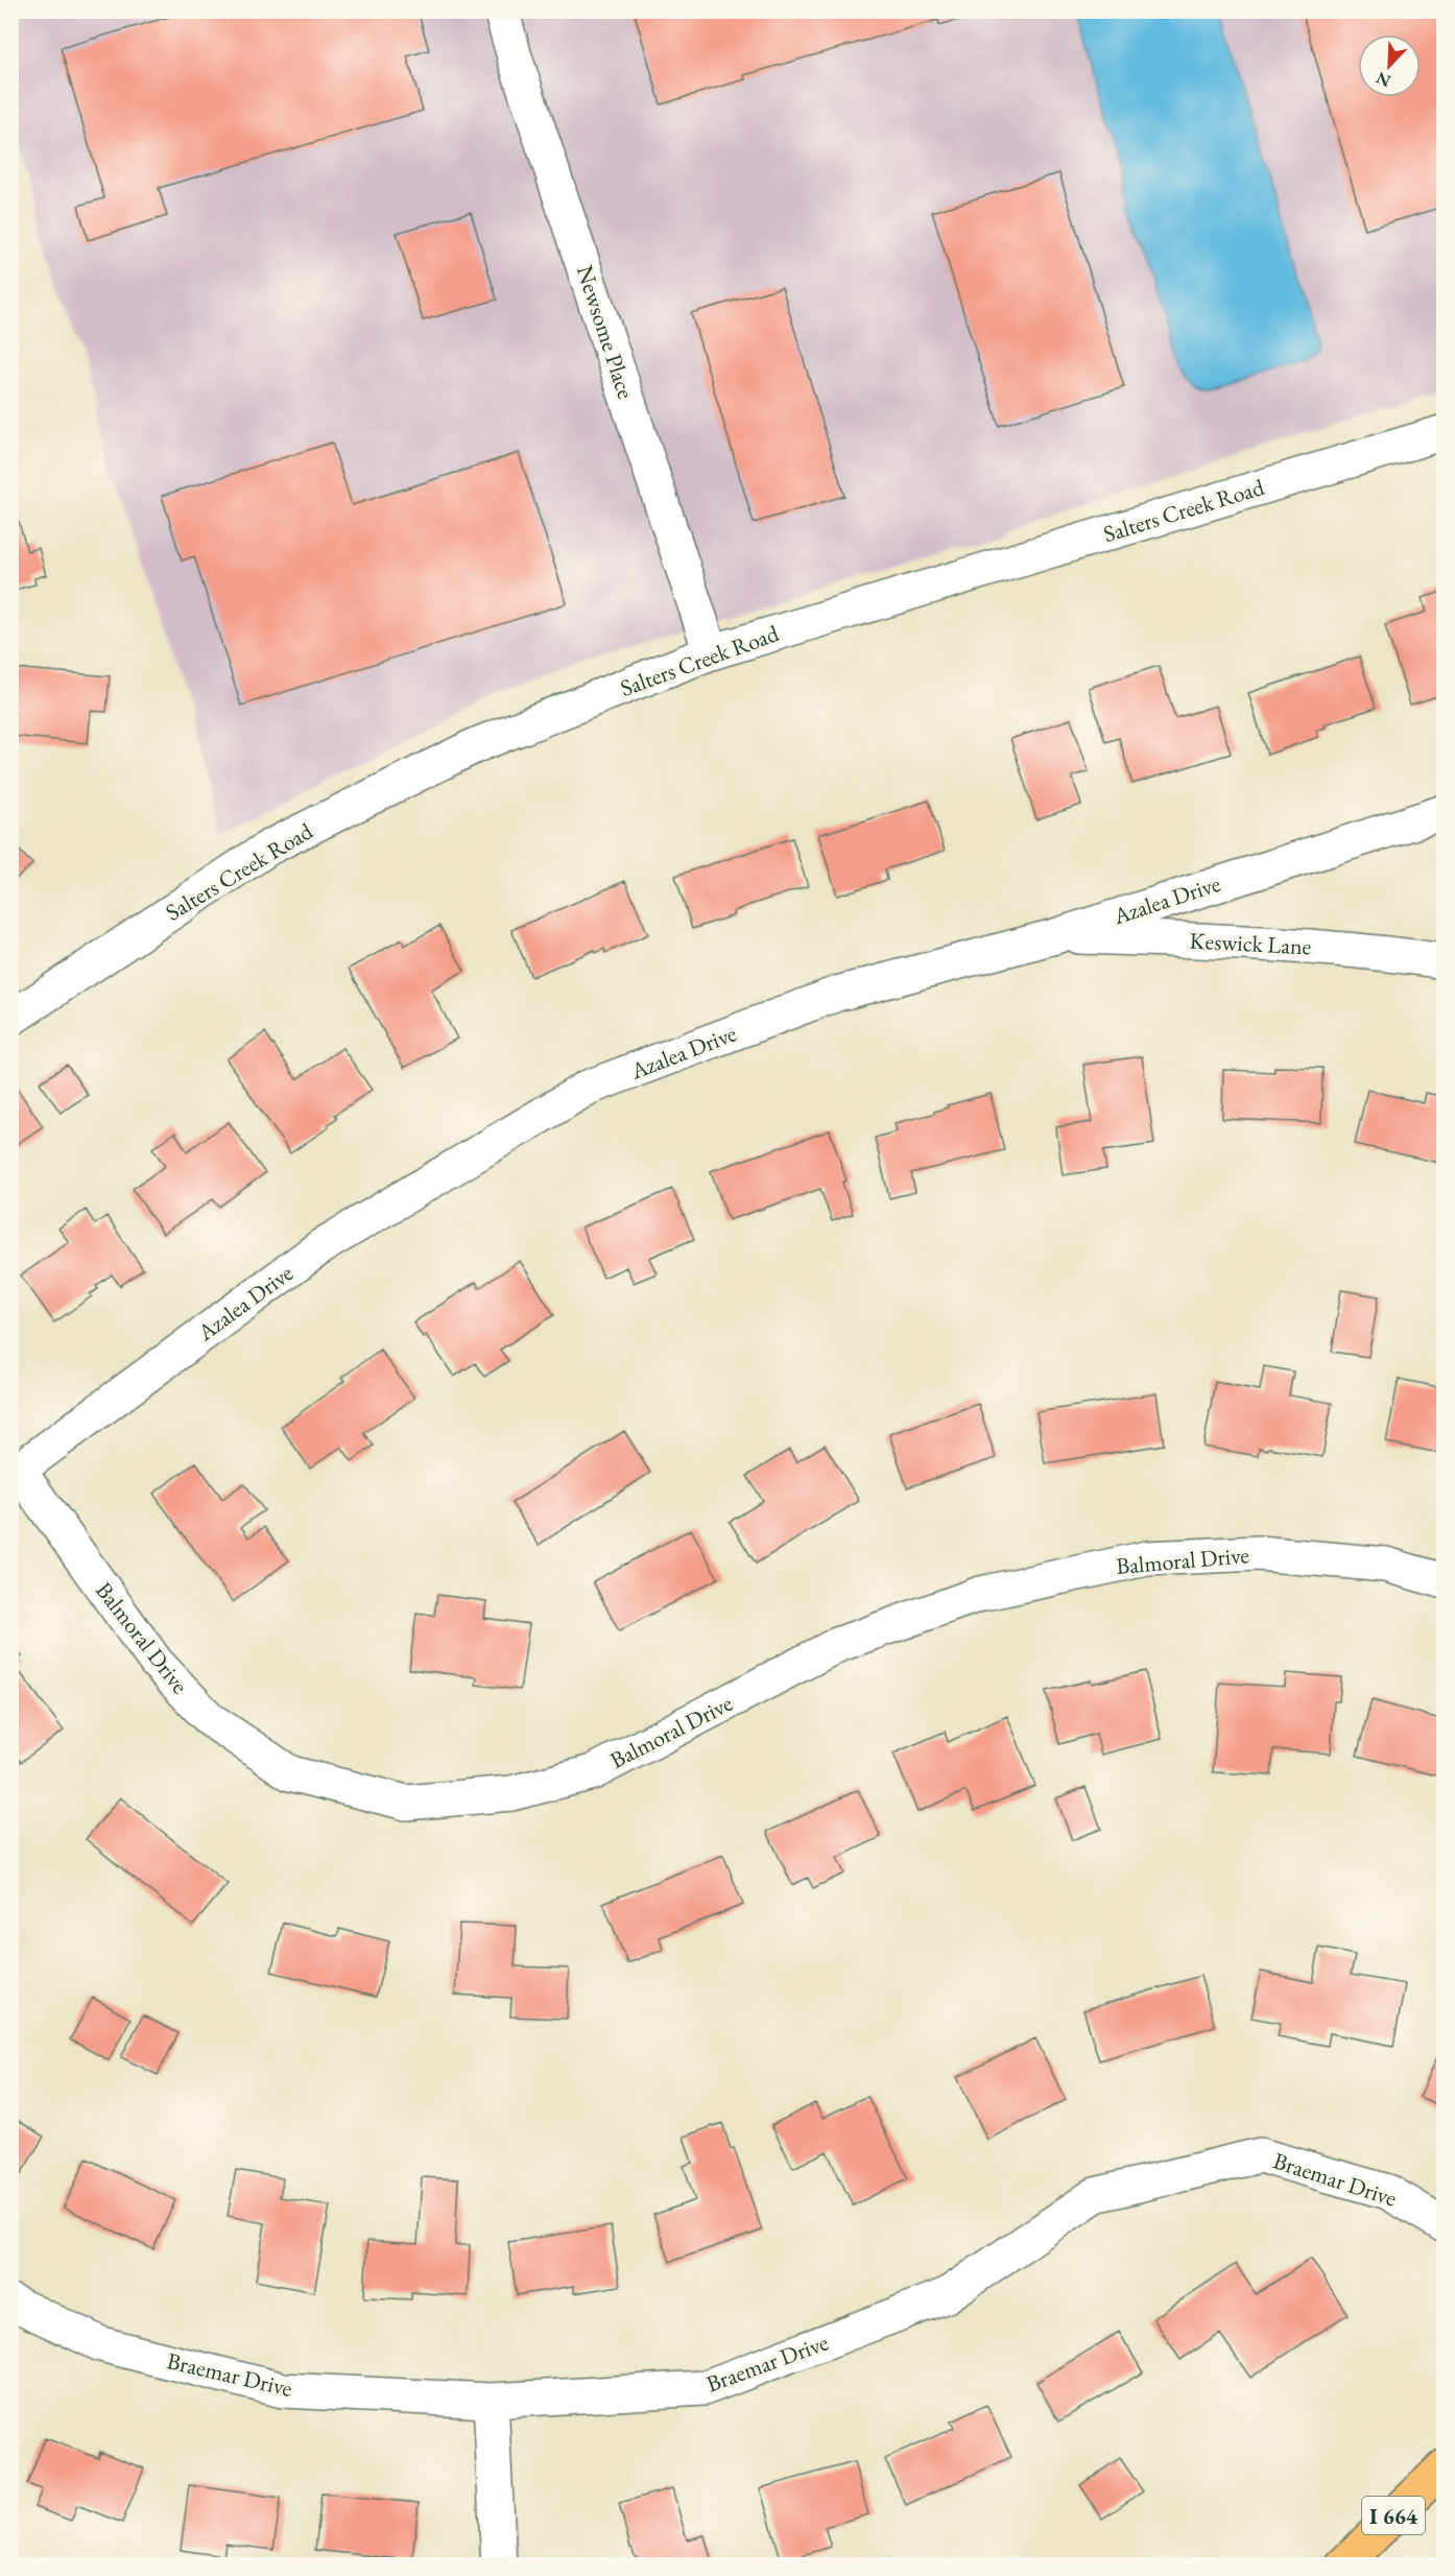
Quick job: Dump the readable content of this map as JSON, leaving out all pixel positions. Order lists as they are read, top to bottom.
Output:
{
  "streets": {
    "highway": ["I 664"],
    "street": [
      "Newsome Place",
      "Salters Creek Road",
      "Azalea Drive",
      "Keswick Lane",
      "Balmoral Drive",
      "Braemar Drive"
    ]
  },
  "crossings": [
    ["Newsome Place", "Salters Creek Road"],
    ["Azalea Drive", "Keswick Lane"],
    ["Azalea Drive", "Balmoral Drive"]
  ],
  "north": "bottom left"
}
